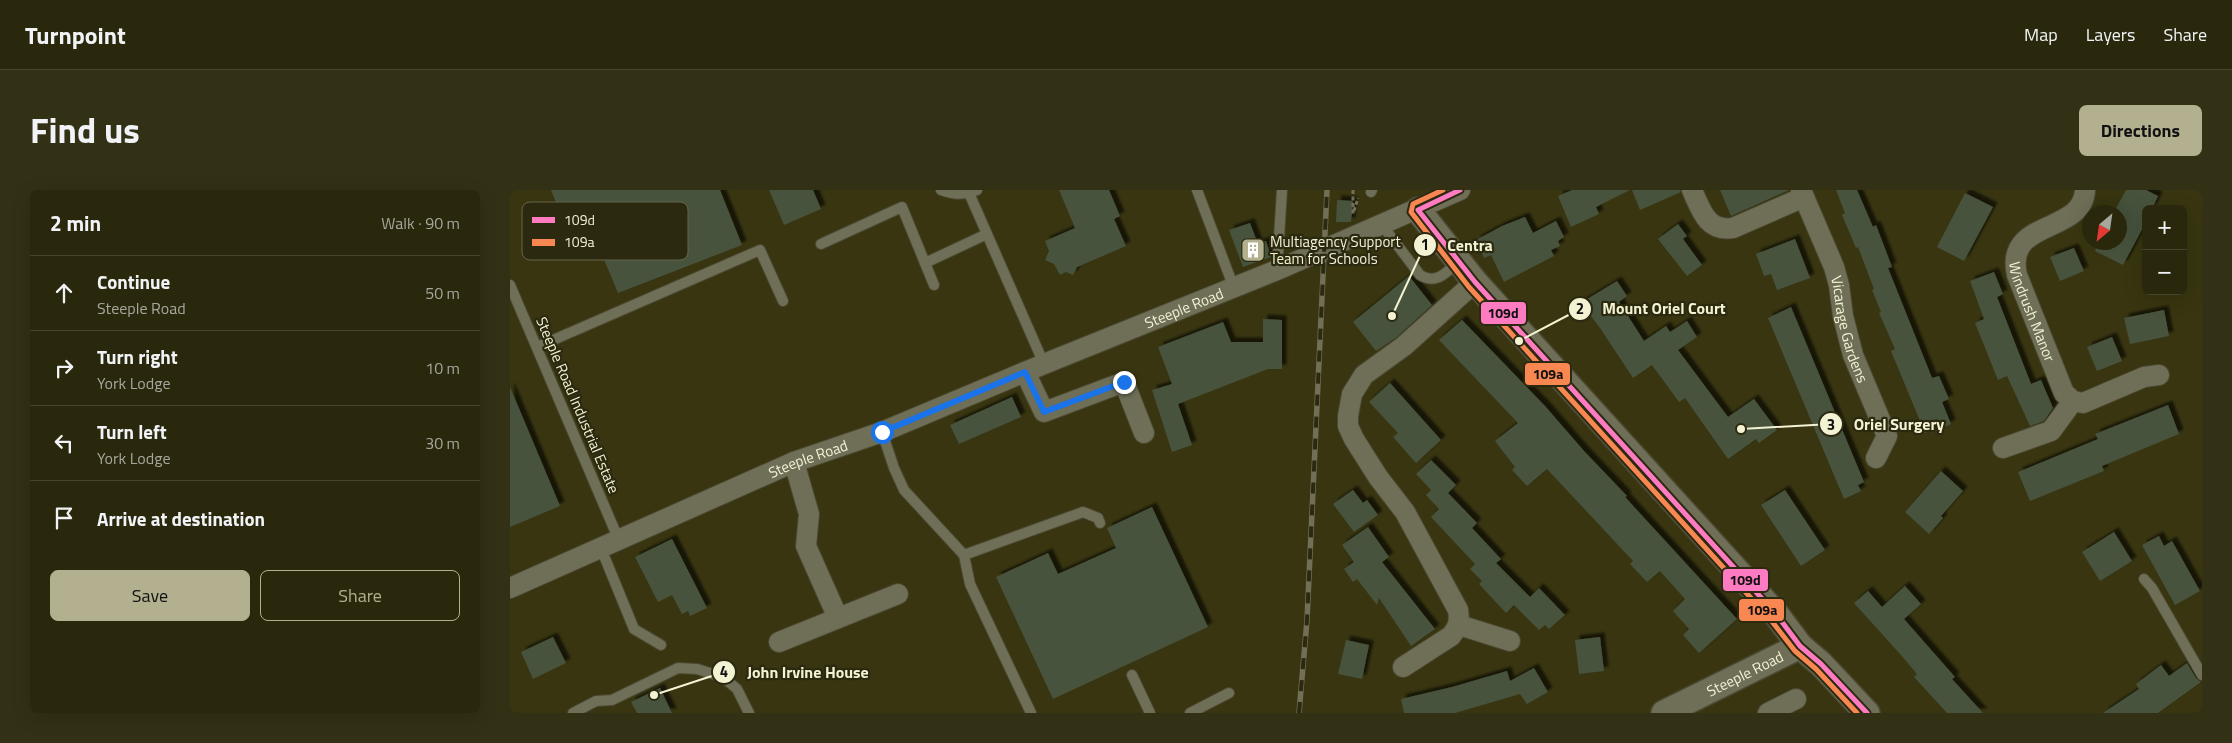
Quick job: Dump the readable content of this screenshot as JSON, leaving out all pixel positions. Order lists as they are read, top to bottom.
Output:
{
  "streets": {
    "street": ["Steeple Road", "Windrush Manor", "Vicarage Gardens"],
    "lane": ["Steeple Road Industrial Estate"]
  },
  "crossings": [
    ["Steeple Road", "Steeple Road Industrial Estate"]
  ],
  "places": {
    "building": ["Multiagency Support Team for Schools"],
    "other": [
      "Centra",
      "Mount Oriel Court",
      "Oriel Surgery",
      "John Irvine House"
    ]
  },
  "lines": ["transit line 109d", "transit line 109a"],
  "legend": ["109d", "109a"],
  "north": "bottom left",
  "page": {
    "header": "Turnpoint",
    "nav": ["Map", "Layers", "Share"],
    "title": "Find us",
    "buttons": [
      "Directions",
      ["Save", "Share"]
    ],
    "heading": ["2 min", "Walk · 90 m"],
    "map_buttons": ["+", "−"],
    "list": [
      ["Continue", "Steeple Road", "50 m"],
      ["Turn right", "York Lodge", "10 m"],
      ["Turn left", "York Lodge", "30 m"],
      "Arrive at destination"
    ]
  }
}
